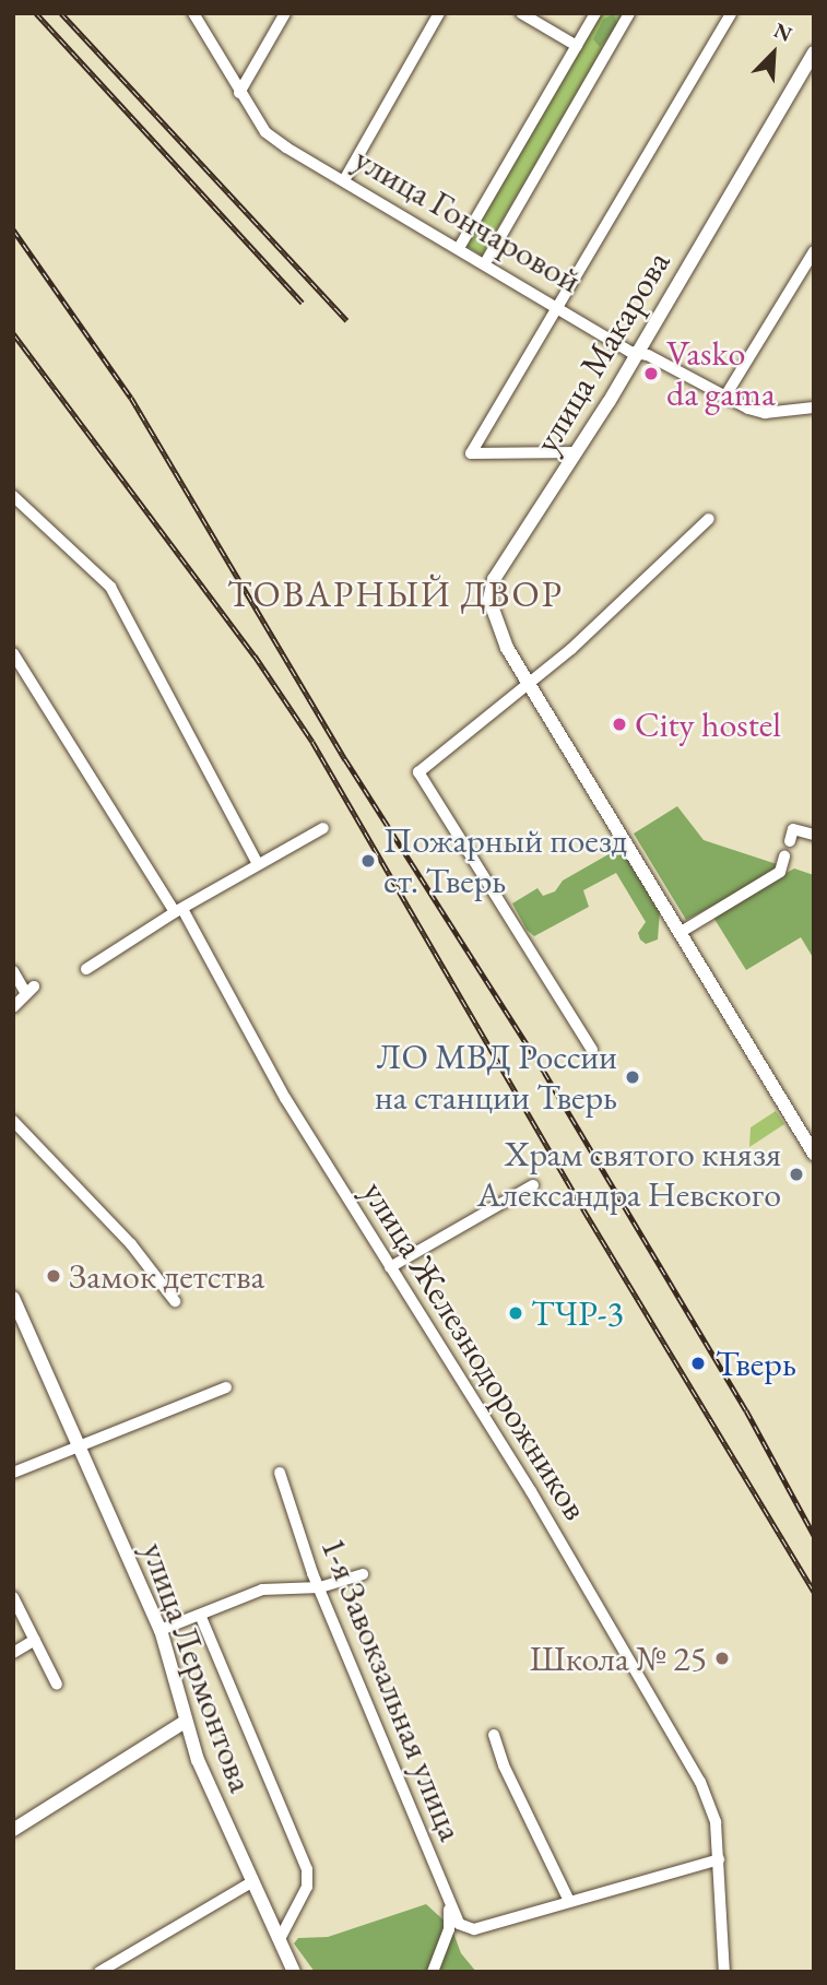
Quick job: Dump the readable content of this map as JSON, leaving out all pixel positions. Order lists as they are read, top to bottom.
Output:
{
  "streets": {
    "main road": ["улица Макарова", "улица Лермонтова"],
    "street": ["улица Гончаровой", "улица Железнодорожников", "1-я Завокзальная улица"]
  },
  "crossings": [
    ["улица Гончаровой", "улица Макарова"]
  ],
  "districts": ["ТОВАРНЫЙ ДВОР"],
  "places": [
    "Vasko da gama",
    "City hostel",
    "Пожарный поезд ст. Тверь",
    "ЛО МВД России на станции Тверь",
    "Храм святого князя Александра Невского",
    "Замок детства",
    "ТЧР-3",
    "Тверь",
    "Школа № 25"
  ],
  "north": "top right"
}
